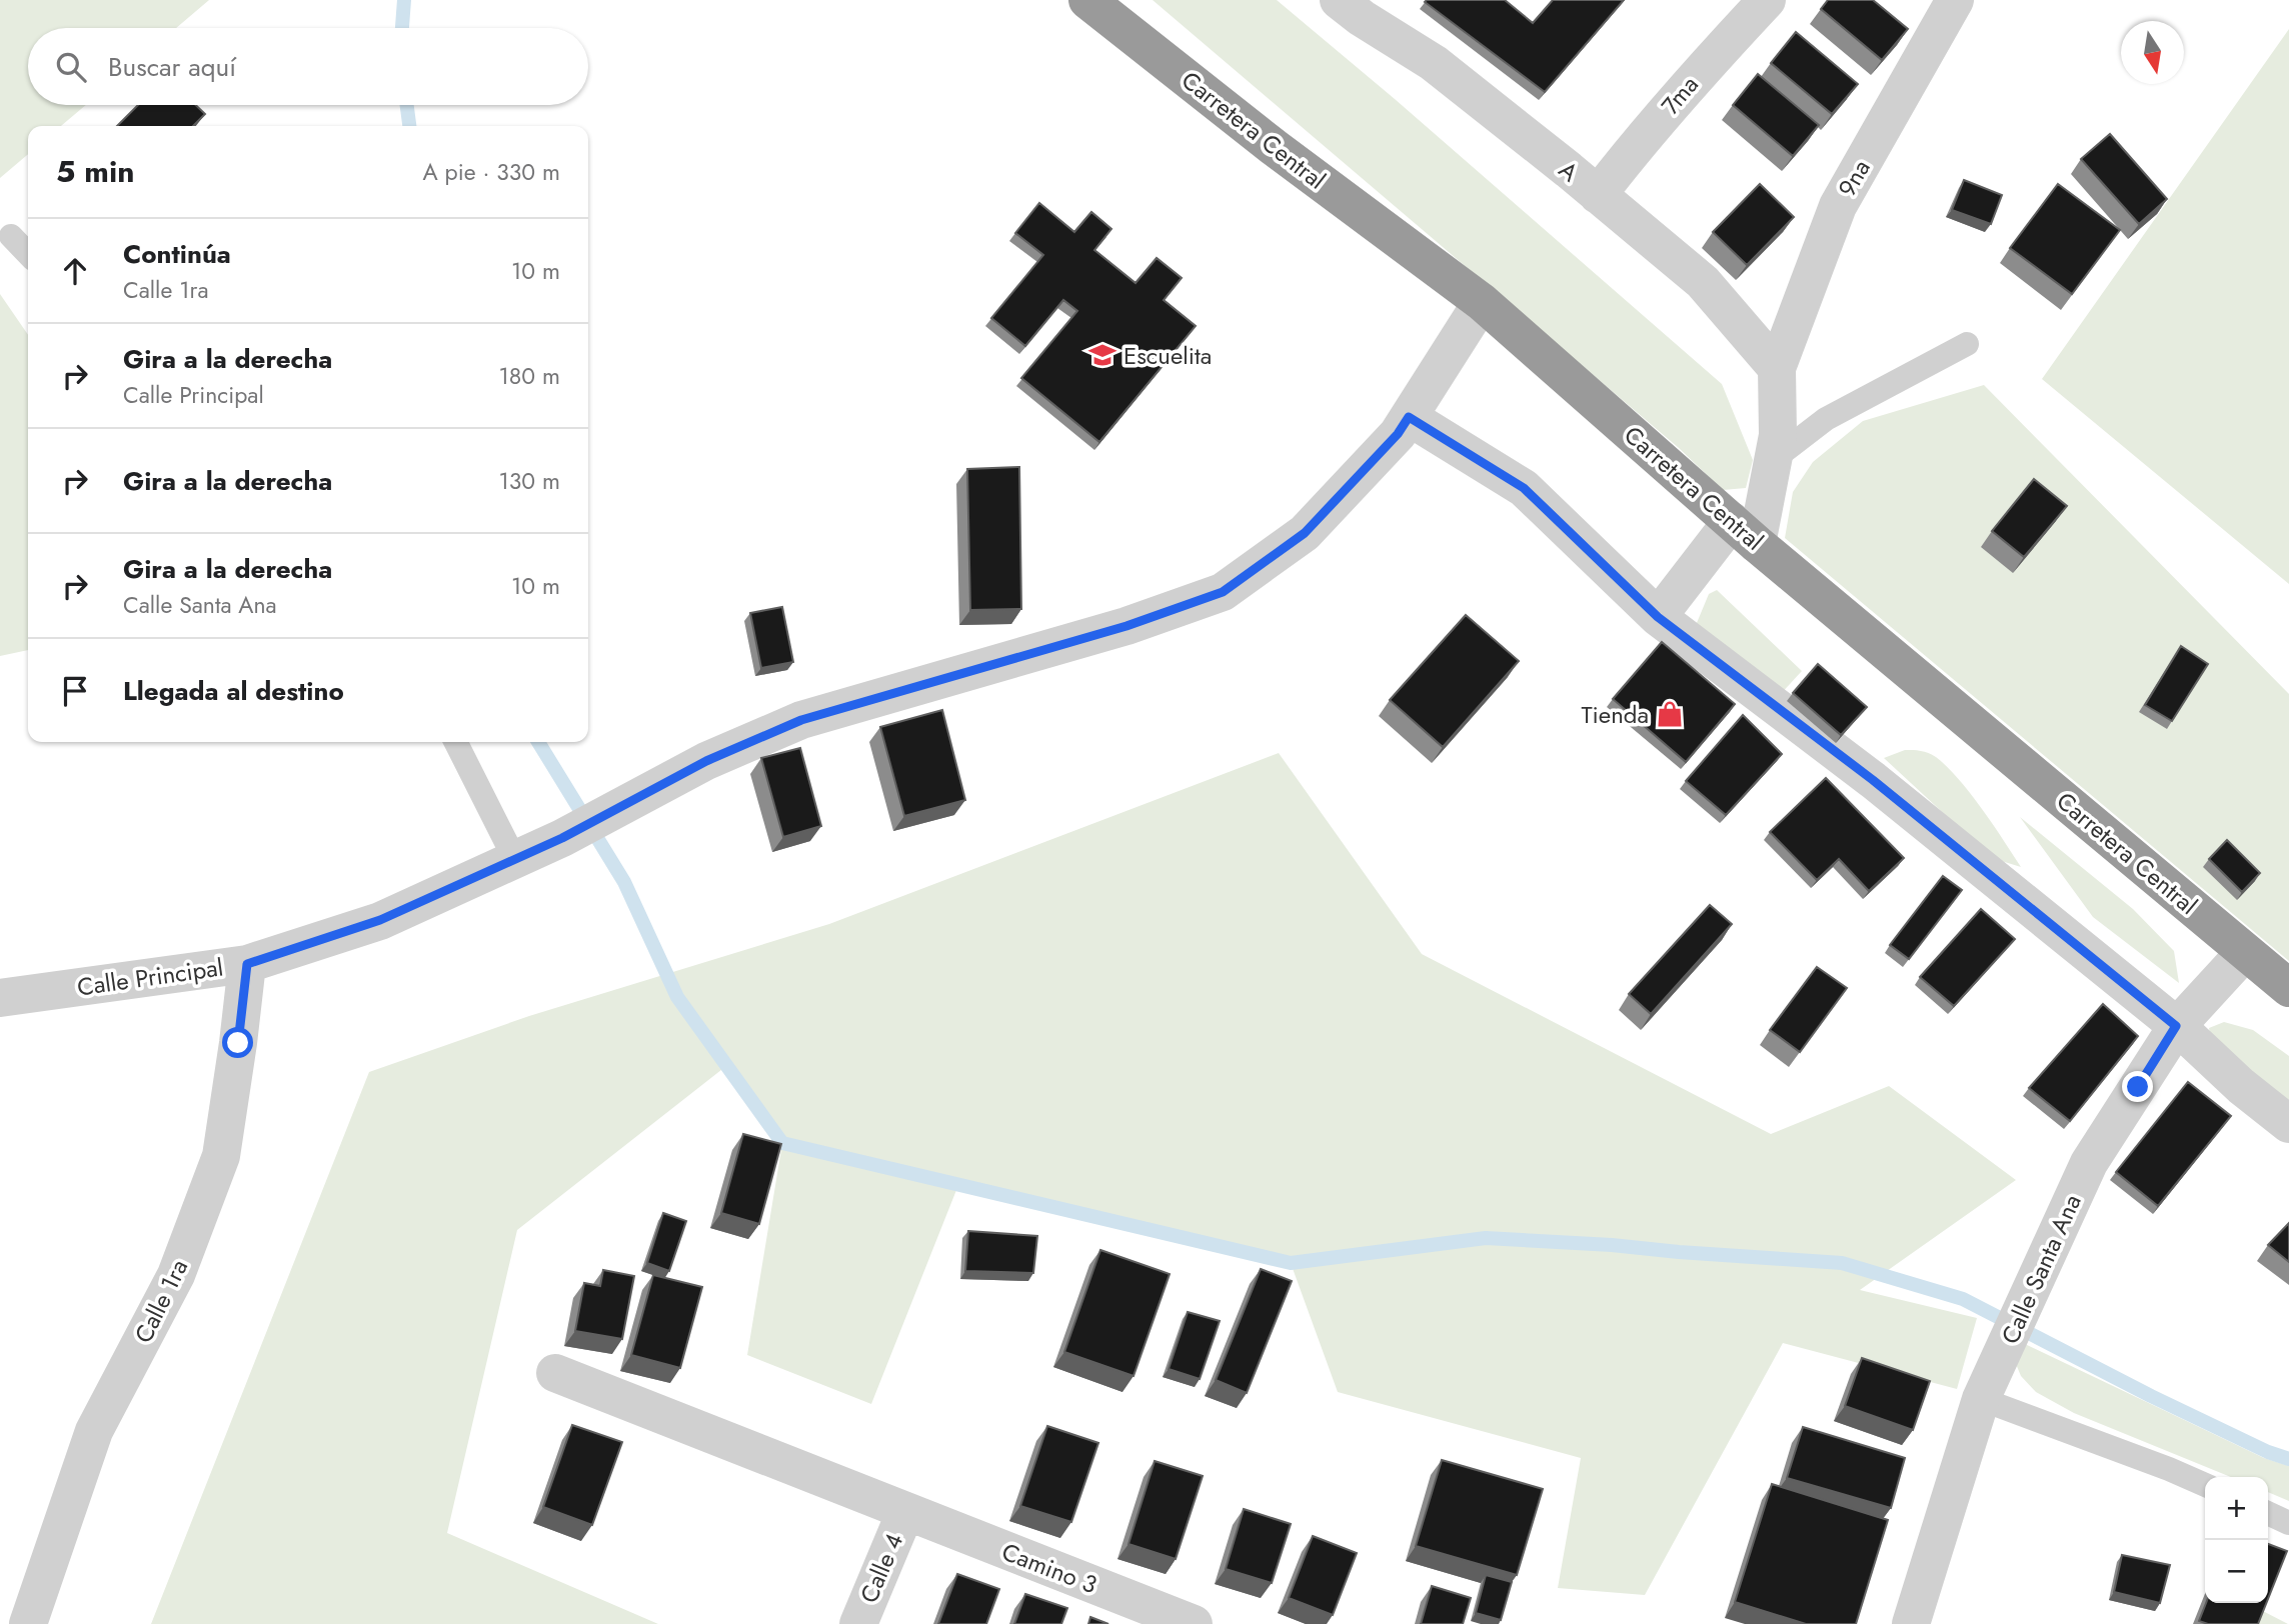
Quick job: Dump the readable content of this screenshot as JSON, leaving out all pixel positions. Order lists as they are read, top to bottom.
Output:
{
  "streets": {
    "highway": ["Carretera Central"],
    "street": [
      "7ma",
      "A",
      "9na",
      "Calle Principal",
      "Calle Santa Ana",
      "Calle 1ra",
      "Calle 4",
      "Camino 3"
    ]
  },
  "crossings": [
    ["7ma", "A"],
    ["Carretera Central", "Calle Principal"],
    ["Carretera Central", "Calle Santa Ana"],
    ["A", "9na"],
    ["Calle Principal", "Calle 1ra"],
    ["Calle 4", "Camino 3"]
  ],
  "places": {
    "school or university": ["Escuelita"],
    "shop": ["Tienda"]
  },
  "north": "bottom",
  "page": {
    "search": "Buscar aquí",
    "heading": ["5 min", "A pie · 330 m"],
    "list": [
      ["Continúa", "Calle 1ra", "10 m"],
      ["Gira a la derecha", "Calle Principal", "180 m"],
      ["Gira a la derecha", "130 m"],
      ["Gira a la derecha", "Calle Santa Ana", "10 m"],
      "Llegada al destino"
    ],
    "map_buttons": ["+", "−"]
  }
}
